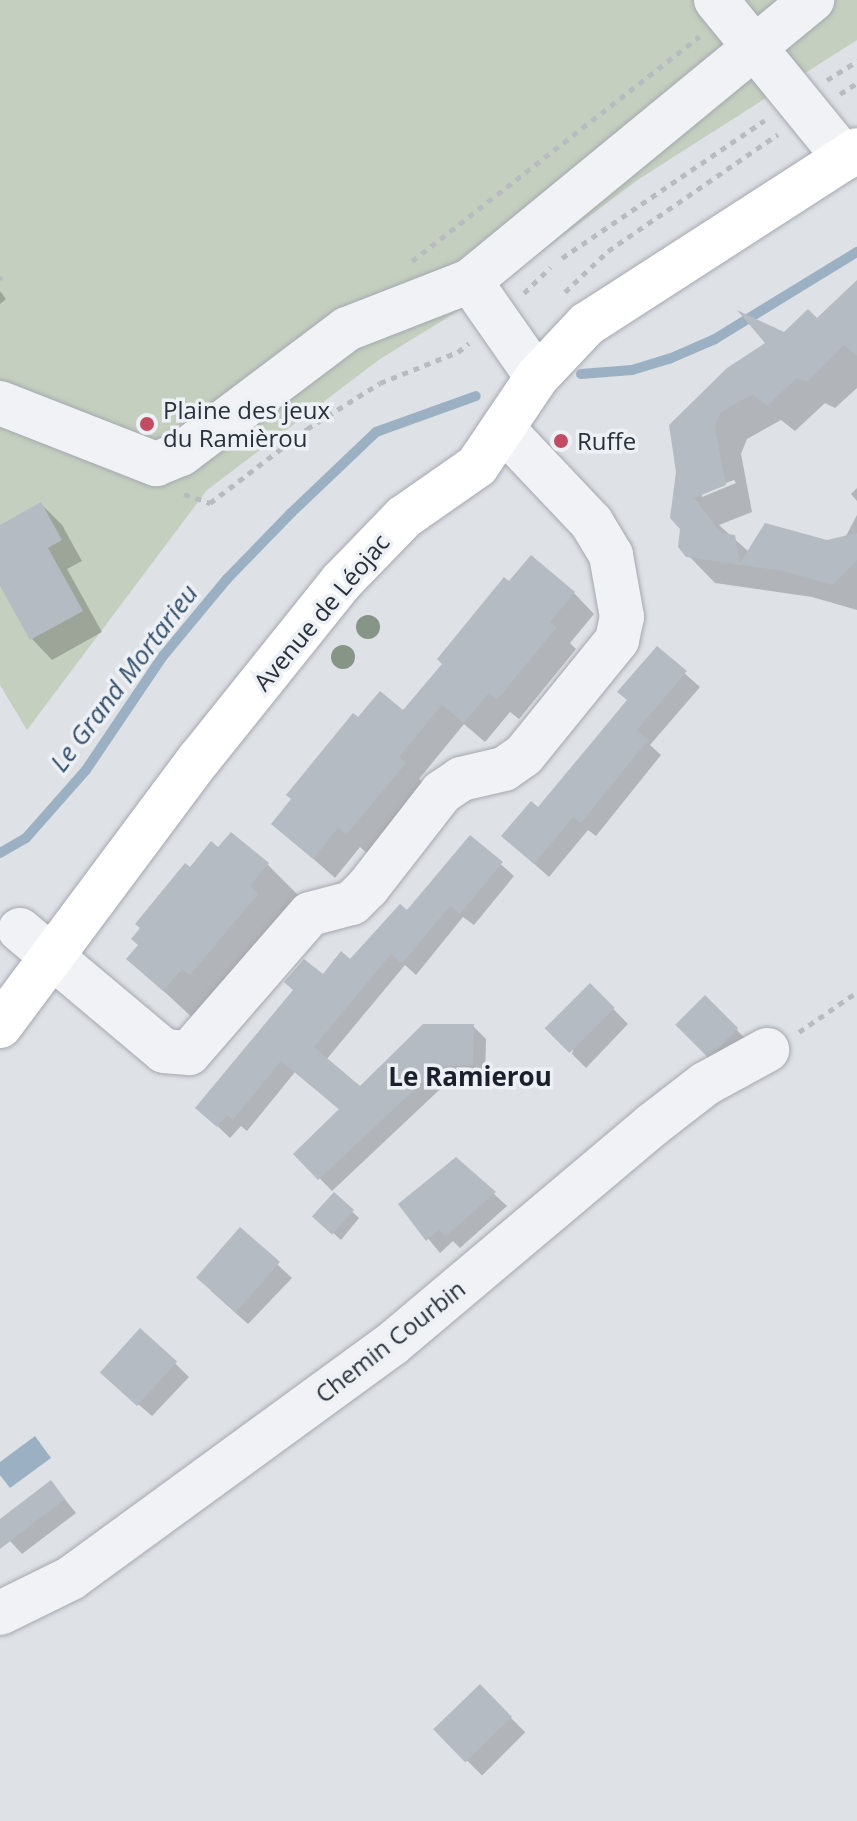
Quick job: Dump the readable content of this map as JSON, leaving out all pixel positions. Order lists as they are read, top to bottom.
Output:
{
  "streets": {
    "main road": ["Avenue de Léojac"],
    "street": ["Chemin Courbin"]
  },
  "districts": ["Le Ramierou"],
  "water": ["Le Grand Mortarieu"],
  "places": ["Plaine des jeux du Ramièrou", "Ruffe"]
}
